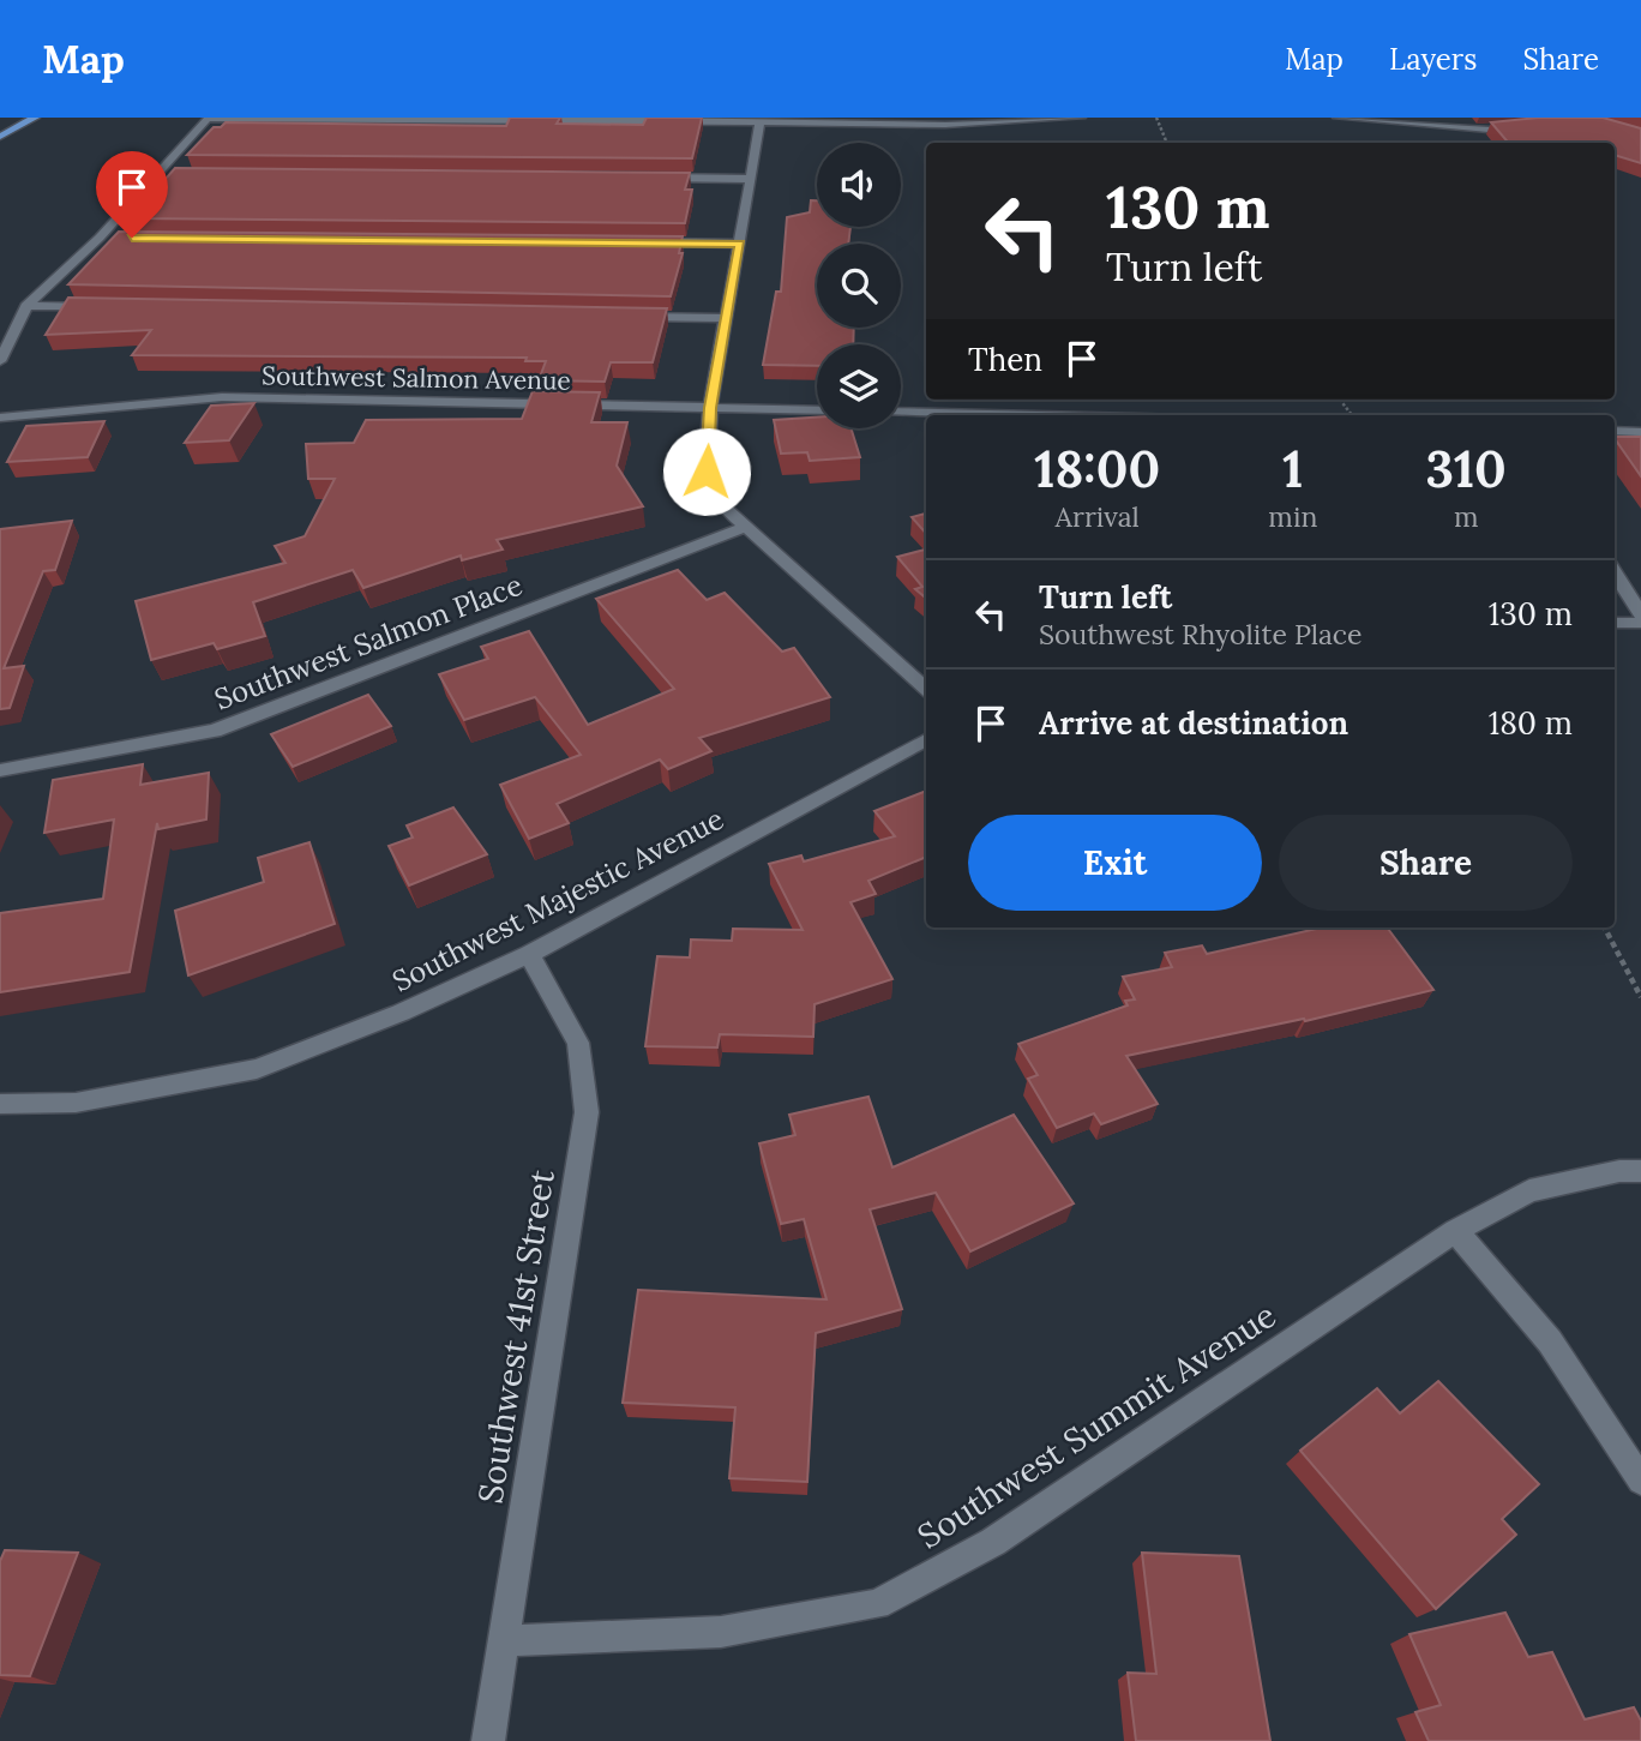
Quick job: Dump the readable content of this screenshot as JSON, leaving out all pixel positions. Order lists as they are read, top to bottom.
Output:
{
  "streets": {
    "street": [
      "Southwest Salmon Avenue",
      "Southwest Salmon Place",
      "Southwest Majestic Avenue",
      "Southwest 41st Street",
      "Southwest Summit Avenue"
    ]
  },
  "crossings": [
    ["Southwest Majestic Avenue", "Southwest 41st Street"],
    ["Southwest 41st Street", "Southwest Summit Avenue"]
  ],
  "page": {
    "header": "Map",
    "nav": ["Map", "Layers", "Share"],
    "turn": ["130 m", "Turn left"],
    "then": "Then",
    "eta": [
      "18:00",
      "Arrival",
      "1",
      "min",
      "310",
      "m"
    ],
    "list": [
      {
        "name": "Turn left",
        "note": "Southwest Rhyolite Place",
        "value": "130 m"
      },
      {
        "name": "Arrive at destination",
        "value": "180 m"
      }
    ],
    "buttons": ["Exit", "Share"]
  }
}
